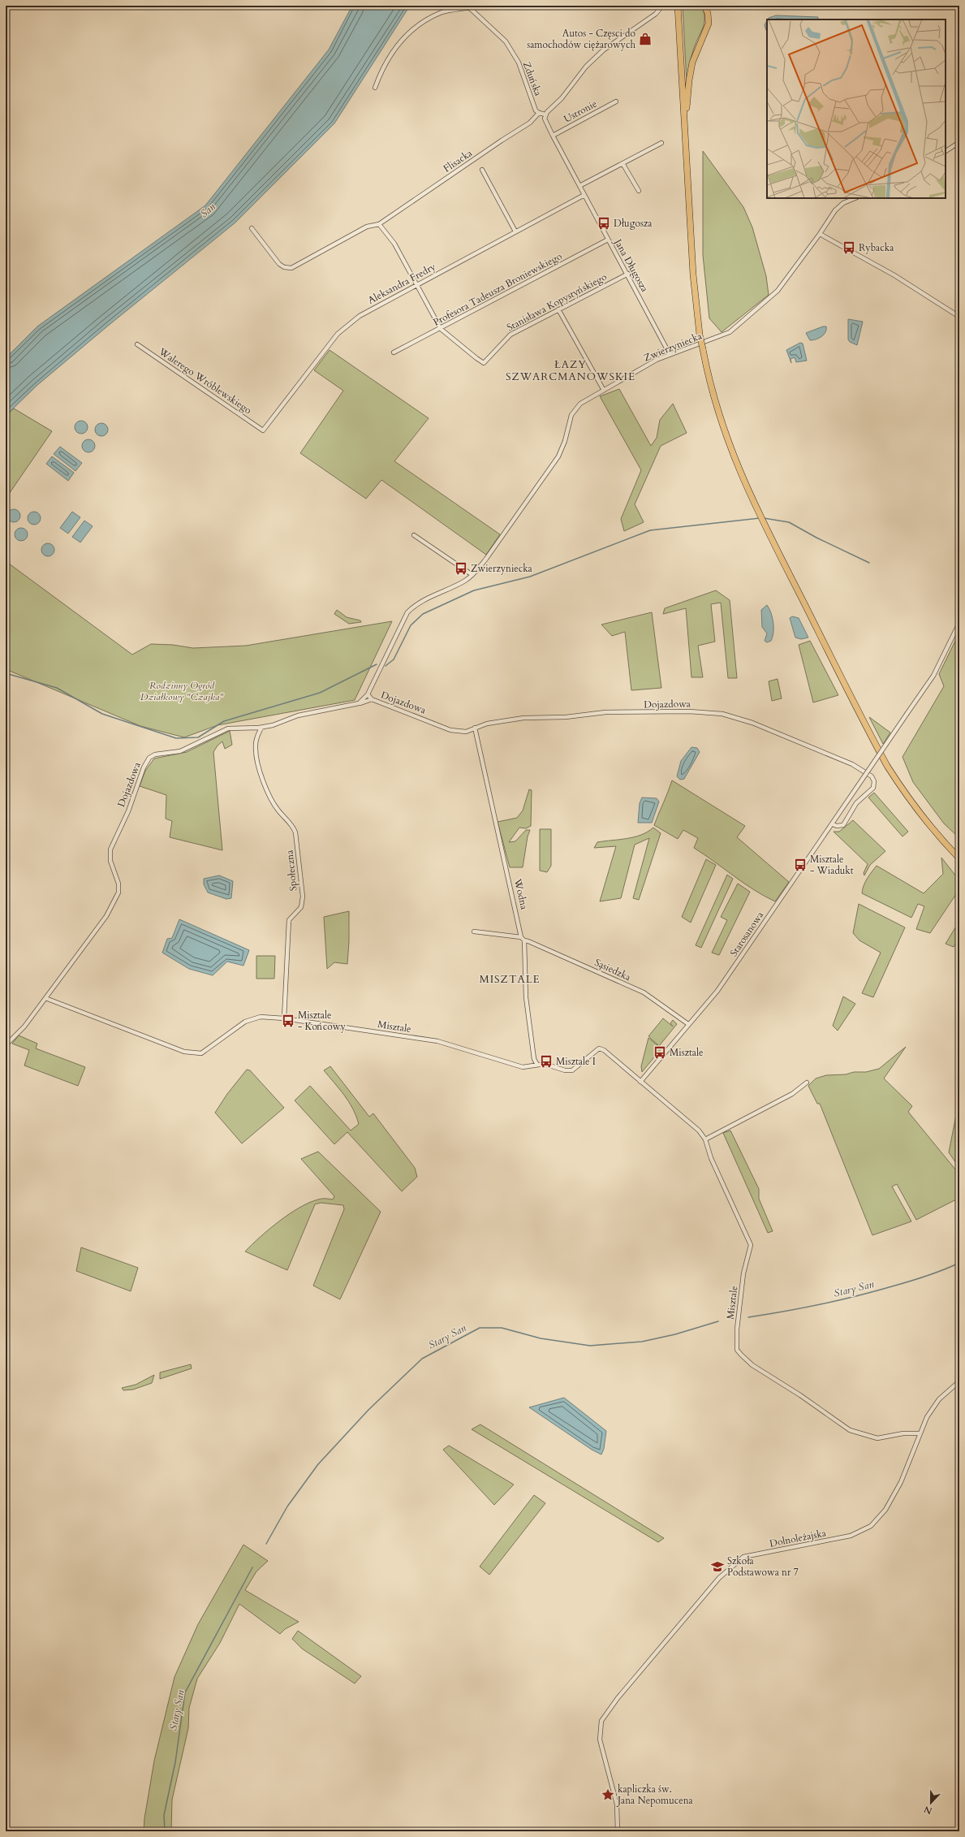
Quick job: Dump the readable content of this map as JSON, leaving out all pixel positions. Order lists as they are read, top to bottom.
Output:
{
  "streets": {
    "street": [
      "Zduńska",
      "Ustronie",
      "Flisacka",
      "Jana Długosza",
      "Aleksandra Fredry",
      "Profesora Tadeusza Broniewskiego",
      "Stanisława Kopystyńskiego",
      "Zwierzyniecka",
      "Walerego Wróblewskiego",
      "Dojazdowa",
      "Społeczna",
      "Wodna",
      "Starosanowa",
      "Sąsiedzka",
      "Misztale",
      "Dolnoleżajska"
    ]
  },
  "crossings": [
    ["Zduńska", "Flisacka"],
    ["Ustronie", "Jana Długosza"],
    ["Jana Długosza", "Aleksandra Fredry"],
    ["Jana Długosza", "Profesora Tadeusza Broniewskiego"],
    ["Jana Długosza", "Stanisława Kopystyńskiego"],
    ["Jana Długosza", "Zwierzyniecka"],
    ["Aleksandra Fredry", "Walerego Wróblewskiego"],
    ["Profesora Tadeusza Broniewskiego", "Stanisława Kopystyńskiego"],
    ["Zwierzyniecka", "Dojazdowa"],
    ["Dojazdowa", "Społeczna"],
    ["Dojazdowa", "Wodna"],
    ["Dojazdowa", "Starosanowa"],
    ["Dojazdowa", "Misztale"],
    ["Społeczna", "Misztale"],
    ["Starosanowa", "Sąsiedzka"],
    ["Starosanowa", "Misztale"],
    ["Misztale", "Dolnoleżajska"]
  ],
  "districts": ["ŁAZY SZWARCMANOWSKIE", "MISZTALE"],
  "water": ["San", "Stary San"],
  "parks": ["Rodzinny Ogród Działkowy \"Czajka\""],
  "places": {
    "shop": ["Autos - Częsci do samochodów ciężarowych"],
    "bus stop": [
      "Długosza",
      "Rybacka",
      "Zwierzyniecka",
      "Misztale - Wiadukt",
      "Misztale - Końcowy",
      "Misztale",
      "Misztale I"
    ],
    "school or university": ["Szkoła Podstawowa nr 7"],
    "place": ["kapliczka św. Jana Nepomucena"]
  },
  "north": "bottom"
}
